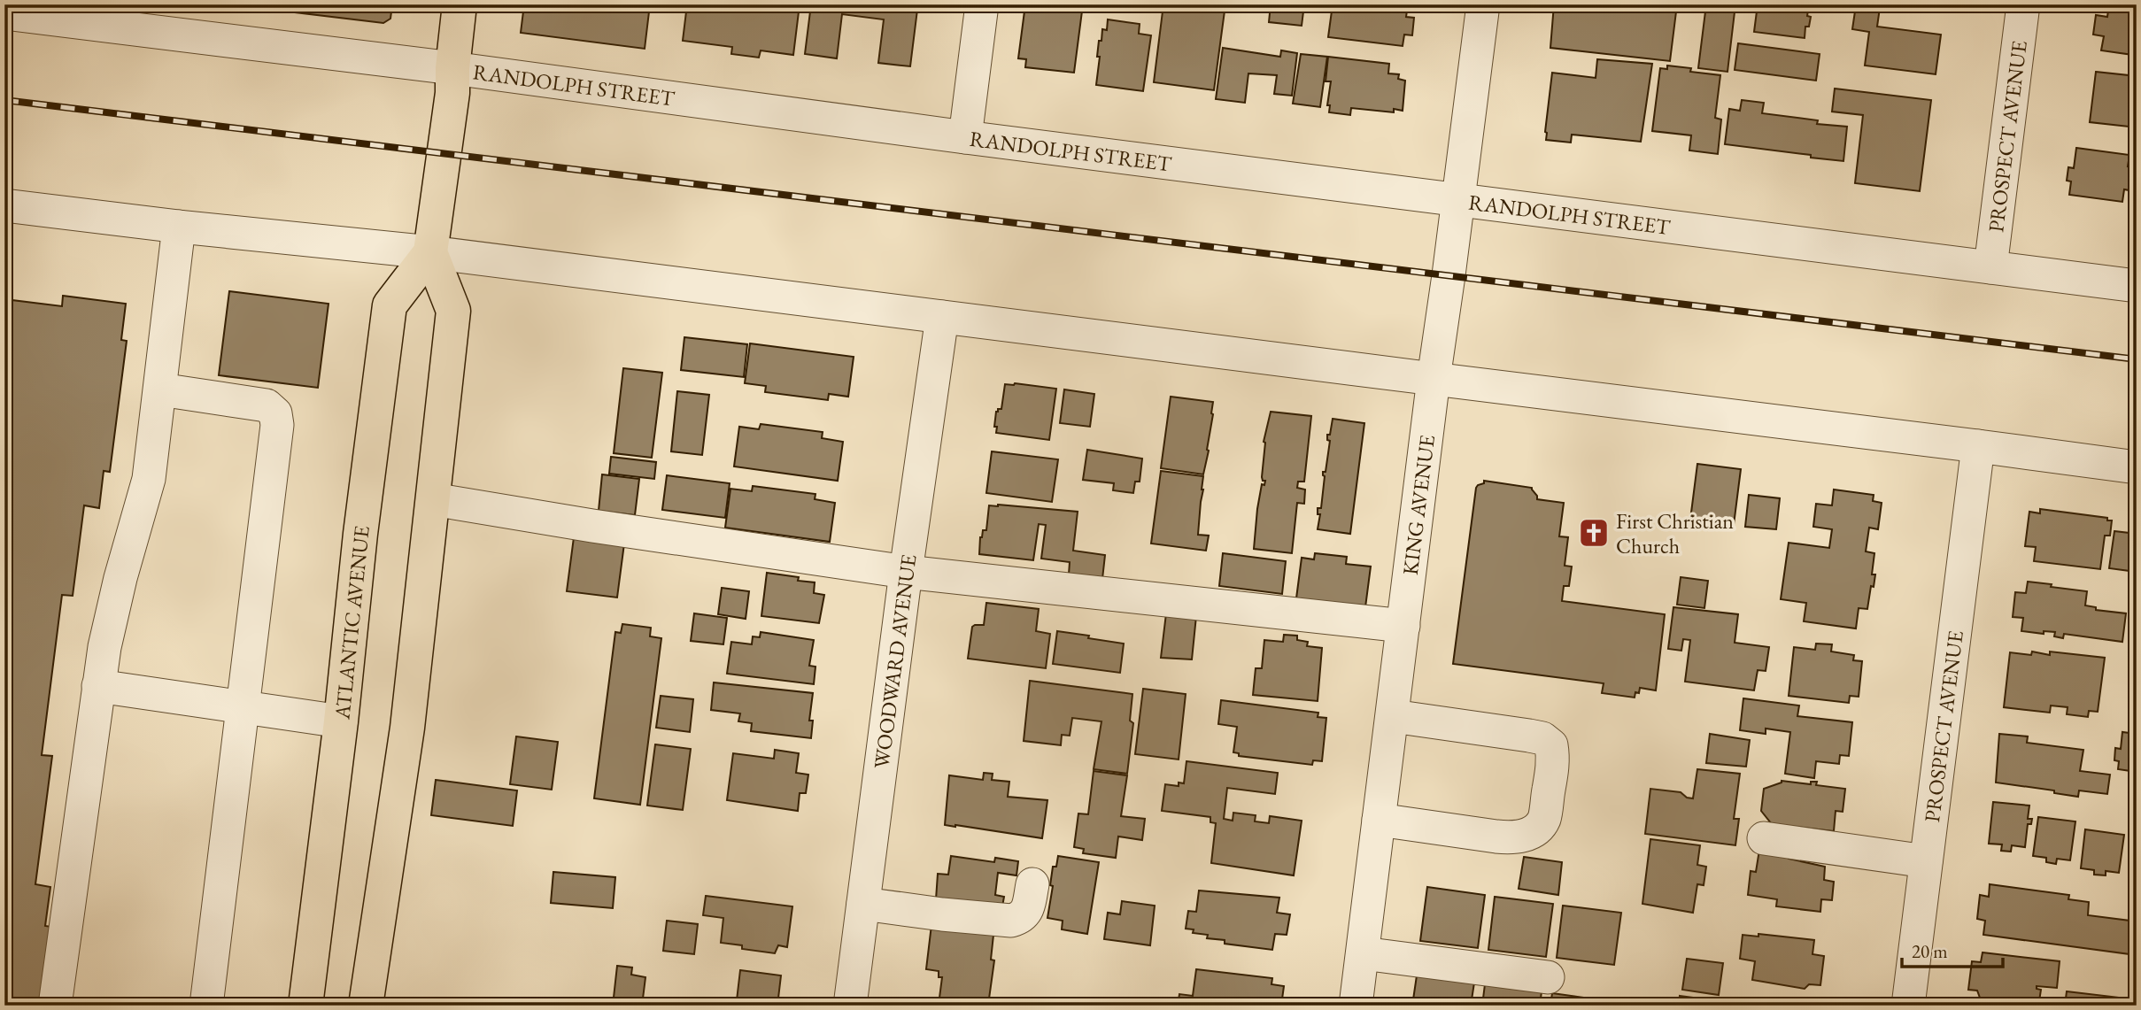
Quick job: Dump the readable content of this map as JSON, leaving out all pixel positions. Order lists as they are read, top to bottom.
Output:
{
  "streets": {
    "main road": ["ATLANTIC AVENUE"],
    "street": [
      "RANDOLPH STREET",
      "PROSPECT AVENUE",
      "KING AVENUE",
      "WOODWARD AVENUE"
    ]
  },
  "crossings": [
    ["RANDOLPH STREET", "PROSPECT AVENUE"],
    ["RANDOLPH STREET", "KING AVENUE"],
    ["RANDOLPH STREET", "ATLANTIC AVENUE"]
  ],
  "places": {
    "church": ["First Christian Church"]
  },
  "scale_bar": "20 m"
}
